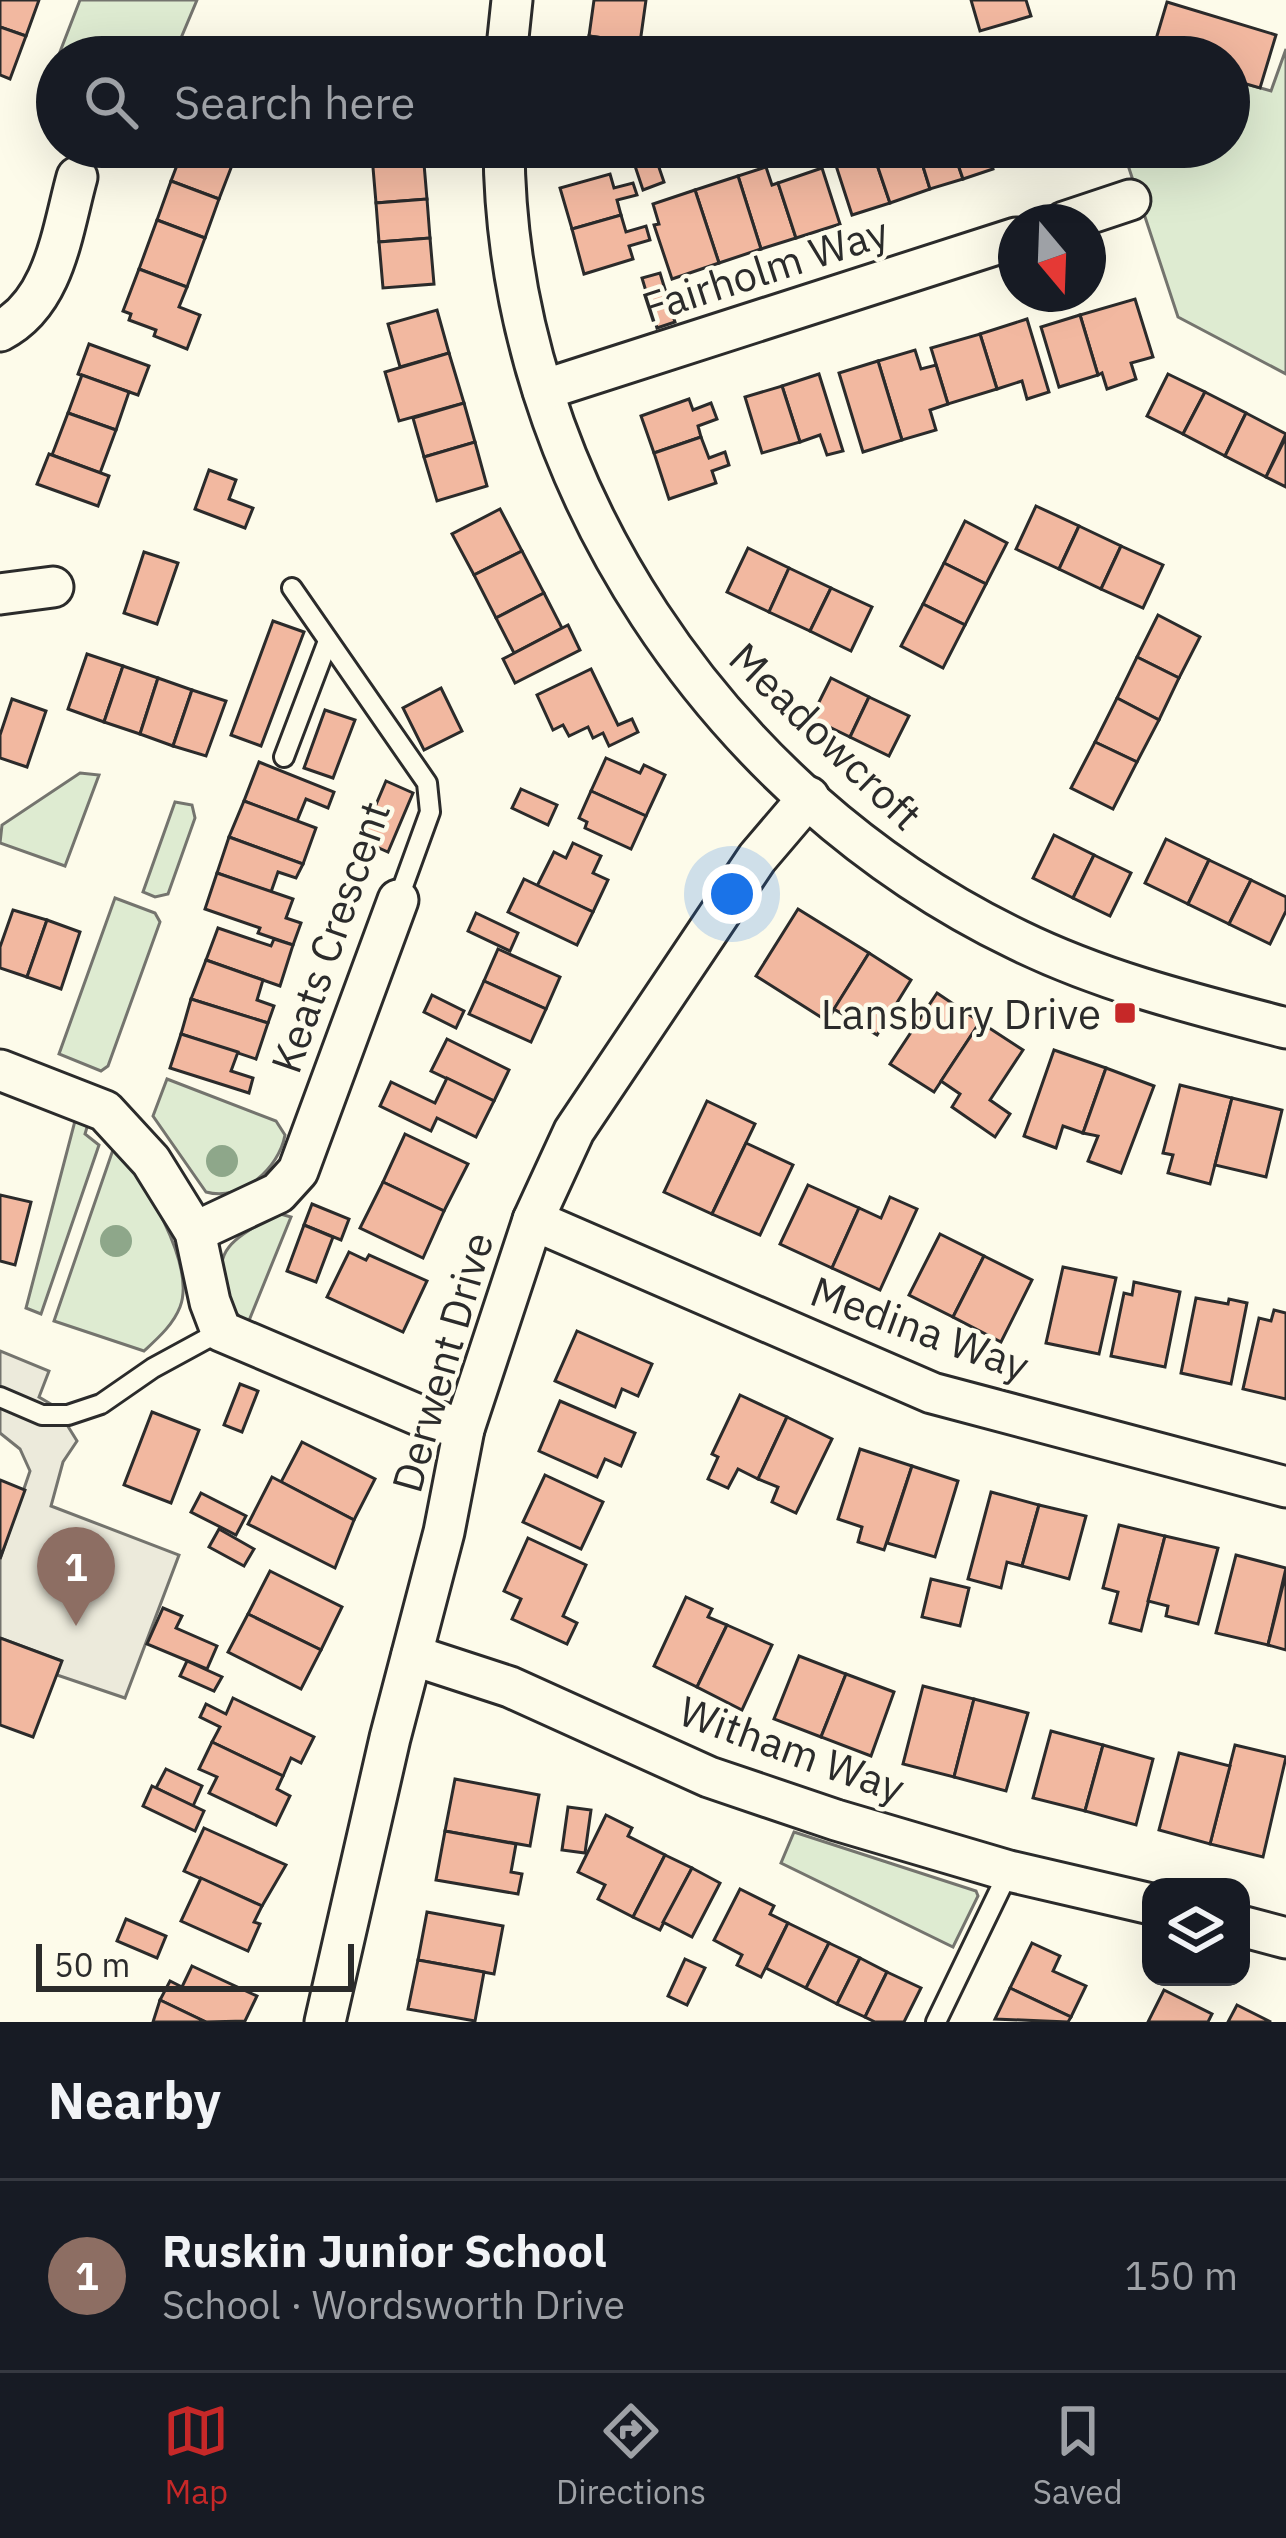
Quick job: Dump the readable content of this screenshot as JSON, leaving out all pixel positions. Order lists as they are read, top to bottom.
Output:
{
  "streets": {
    "street": [
      "Fairholm Way",
      "Meadowcroft",
      "Keats Crescent",
      "Medina Way",
      "Derwent Drive",
      "Witham Way"
    ]
  },
  "crossings": [
    ["Fairholm Way", "Meadowcroft"],
    ["Meadowcroft", "Derwent Drive"],
    ["Medina Way", "Derwent Drive"],
    ["Derwent Drive", "Witham Way"]
  ],
  "places": {
    "transit": ["Lansbury Drive"]
  },
  "scale_bar": "50 m",
  "north": "bottom",
  "page": {
    "search": "Search here",
    "pins": "1",
    "scale": "50 m",
    "heading": "Nearby",
    "list": [
      {
        "mark": "1",
        "name": "Ruskin Junior School",
        "note": "School · Wordsworth Drive",
        "value": "150 m"
      }
    ],
    "nav": ["Map", "Directions", "Saved"]
  }
}
